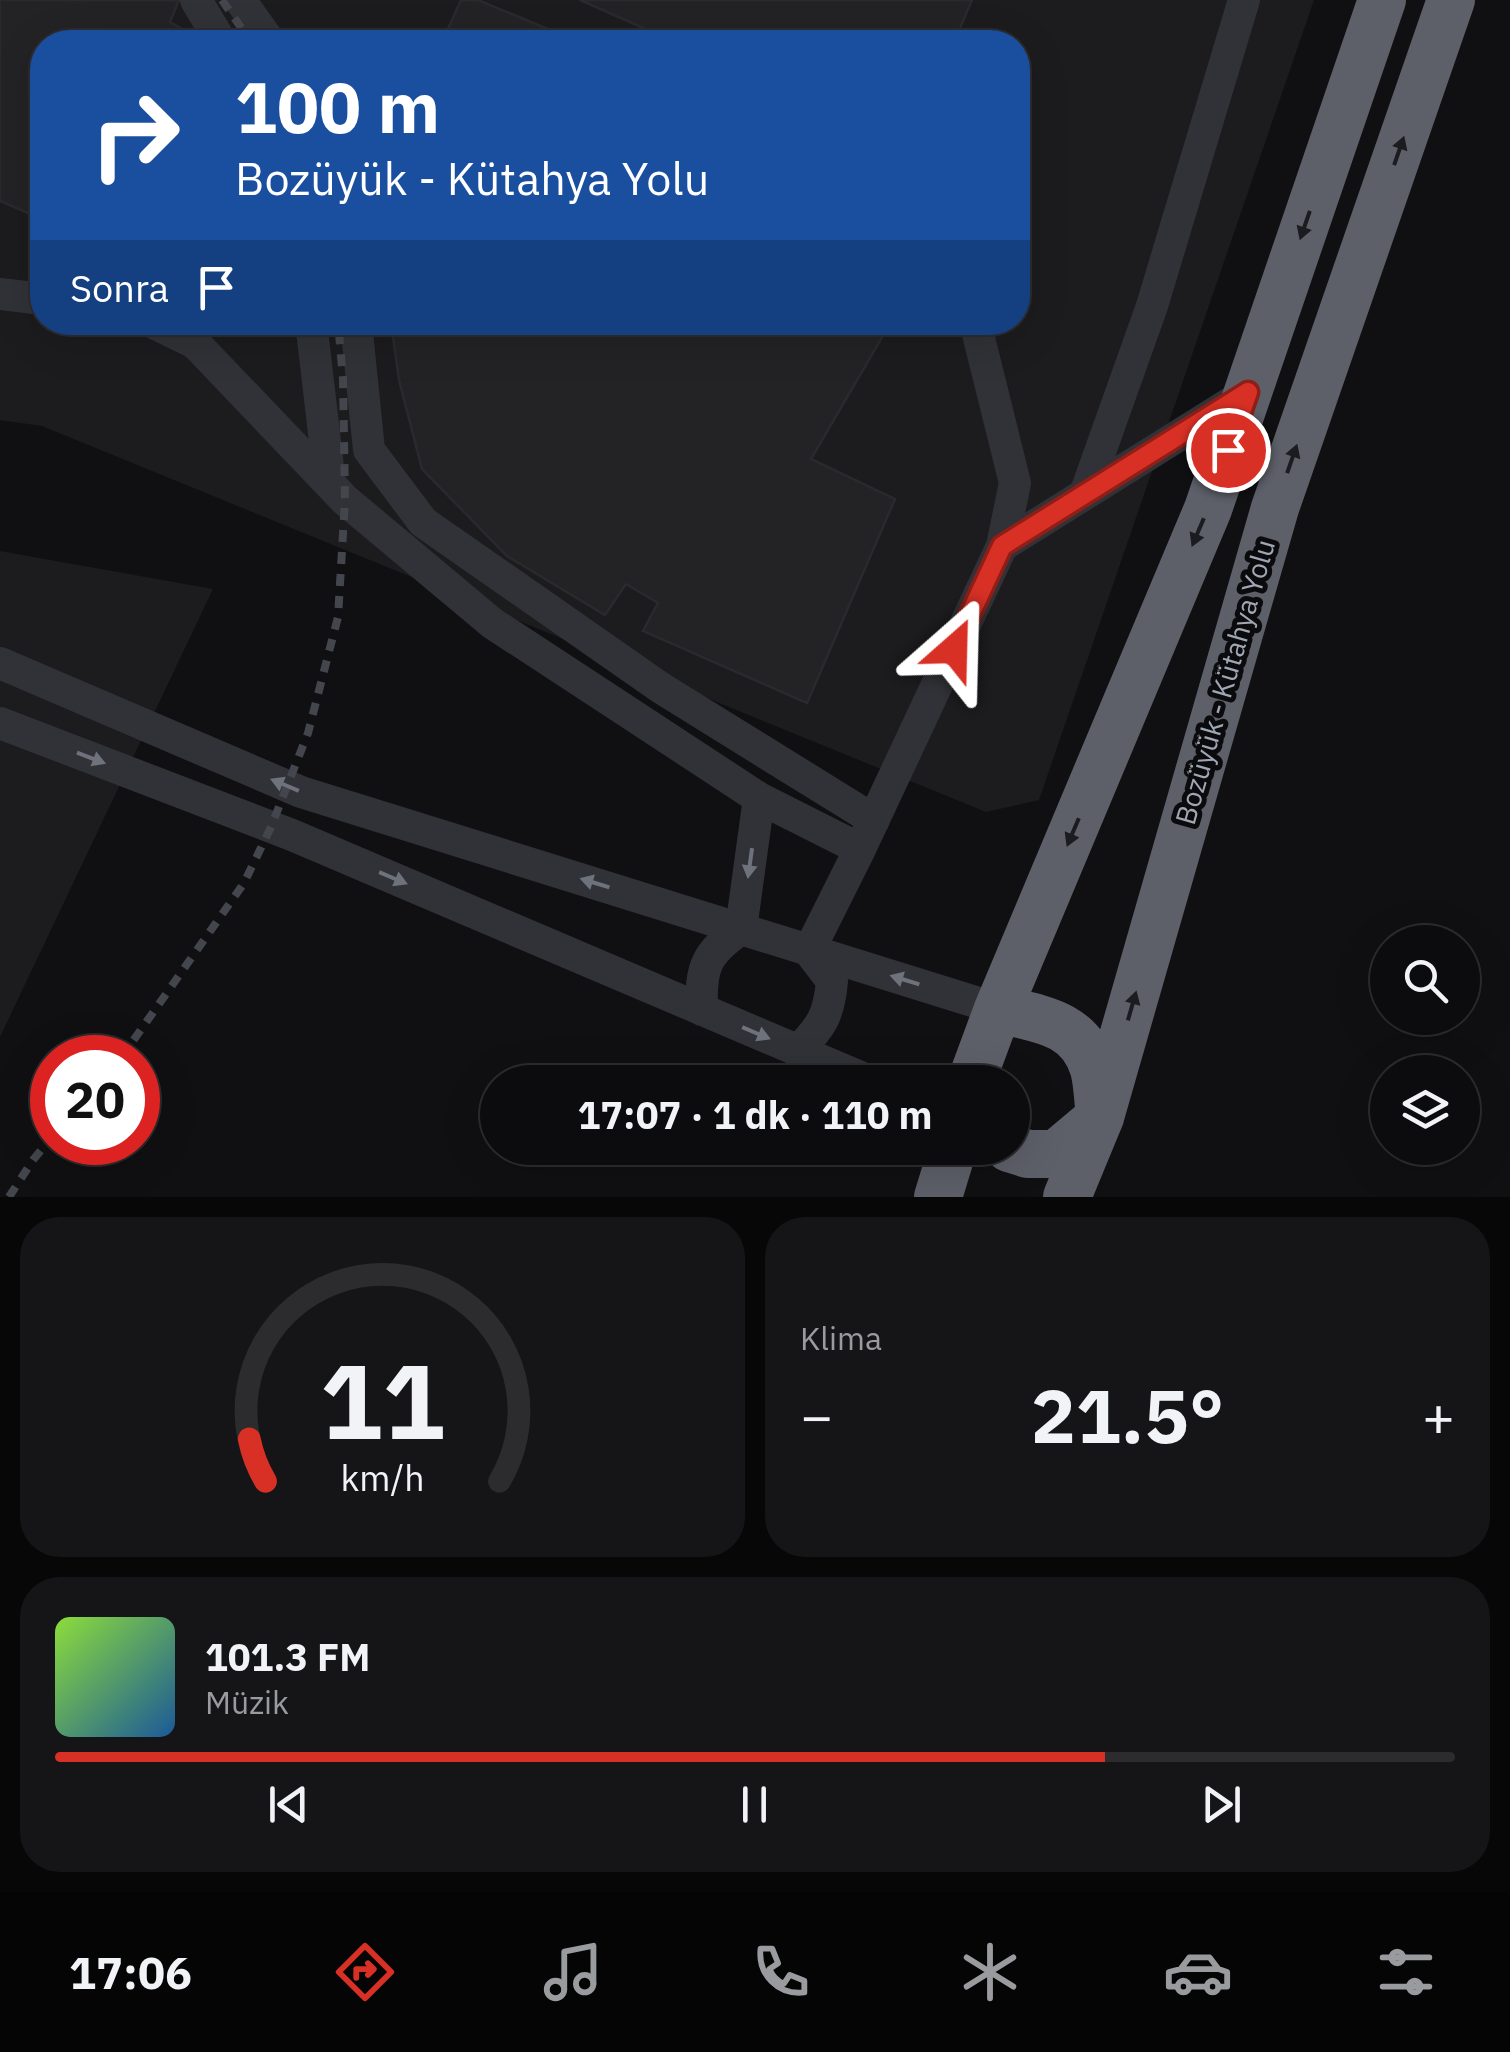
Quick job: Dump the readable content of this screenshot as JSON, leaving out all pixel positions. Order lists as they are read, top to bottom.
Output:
{
  "streets": {
    "highway": ["Bozüyük - Kütahya Yolu"]
  },
  "page": {
    "turn": ["100 m", "Bozüyük - Kütahya Yolu"],
    "then": "Sonra",
    "limit": "20",
    "trip": "17:07 · 1 dk · 110 m",
    "tile": "Klima",
    "heat": ["−", "21.5°", "+"],
    "song": ["101.3 FM", "Müzik"],
    "tabs": "17:06",
    "gauge": ["11", "km/h"]
  }
}
